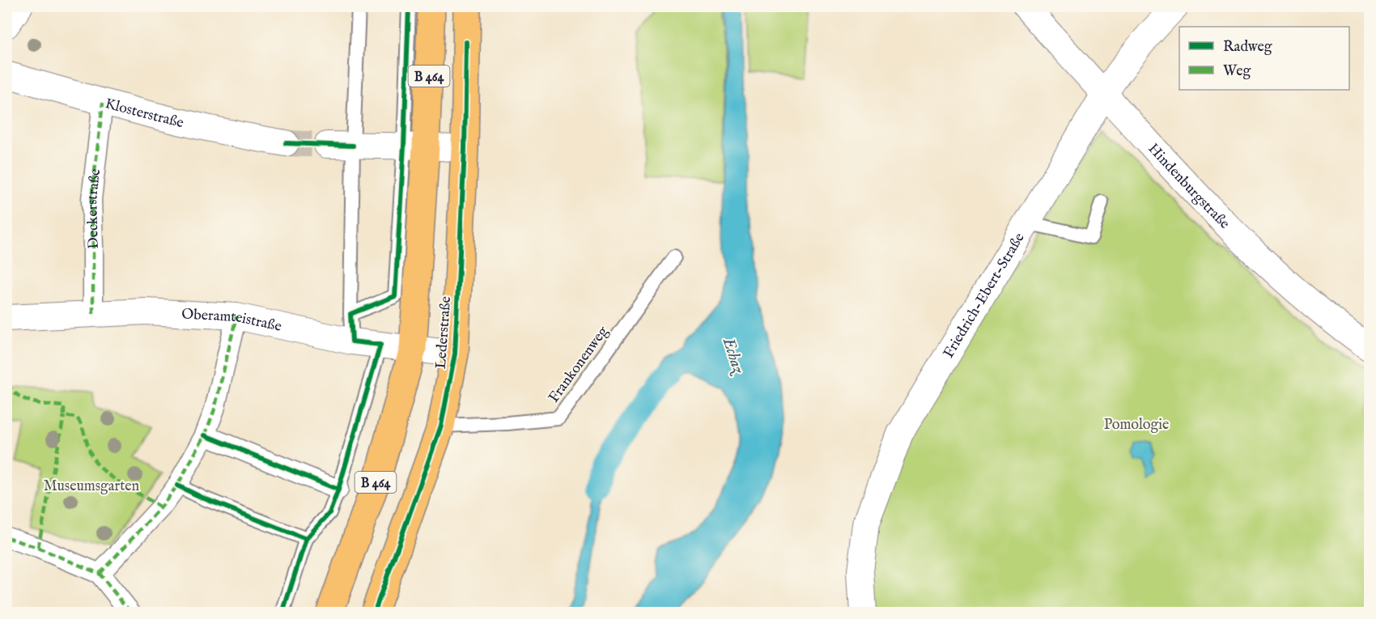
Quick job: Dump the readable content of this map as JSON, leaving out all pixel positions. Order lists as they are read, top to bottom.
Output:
{
  "streets": {
    "main road": ["B 464", "Lederstraße"],
    "street": [
      "Klosterstraße",
      "Hindenburgstraße",
      "Deckerstraße",
      "Friedrich-Ebert-Straße",
      "Oberamteistraße"
    ],
    "lane": ["Frankonenweg"]
  },
  "crossings": [
    ["Klosterstraße", "Deckerstraße"],
    ["Hindenburgstraße", "Friedrich-Ebert-Straße"],
    ["Deckerstraße", "Oberamteistraße"],
    ["Oberamteistraße", "Lederstraße"],
    ["Lederstraße", "Frankonenweg"]
  ],
  "water": ["Echaz"],
  "parks": ["Pomologie", "Museumsgarten"],
  "legend": ["Radweg", "Weg"]
}
